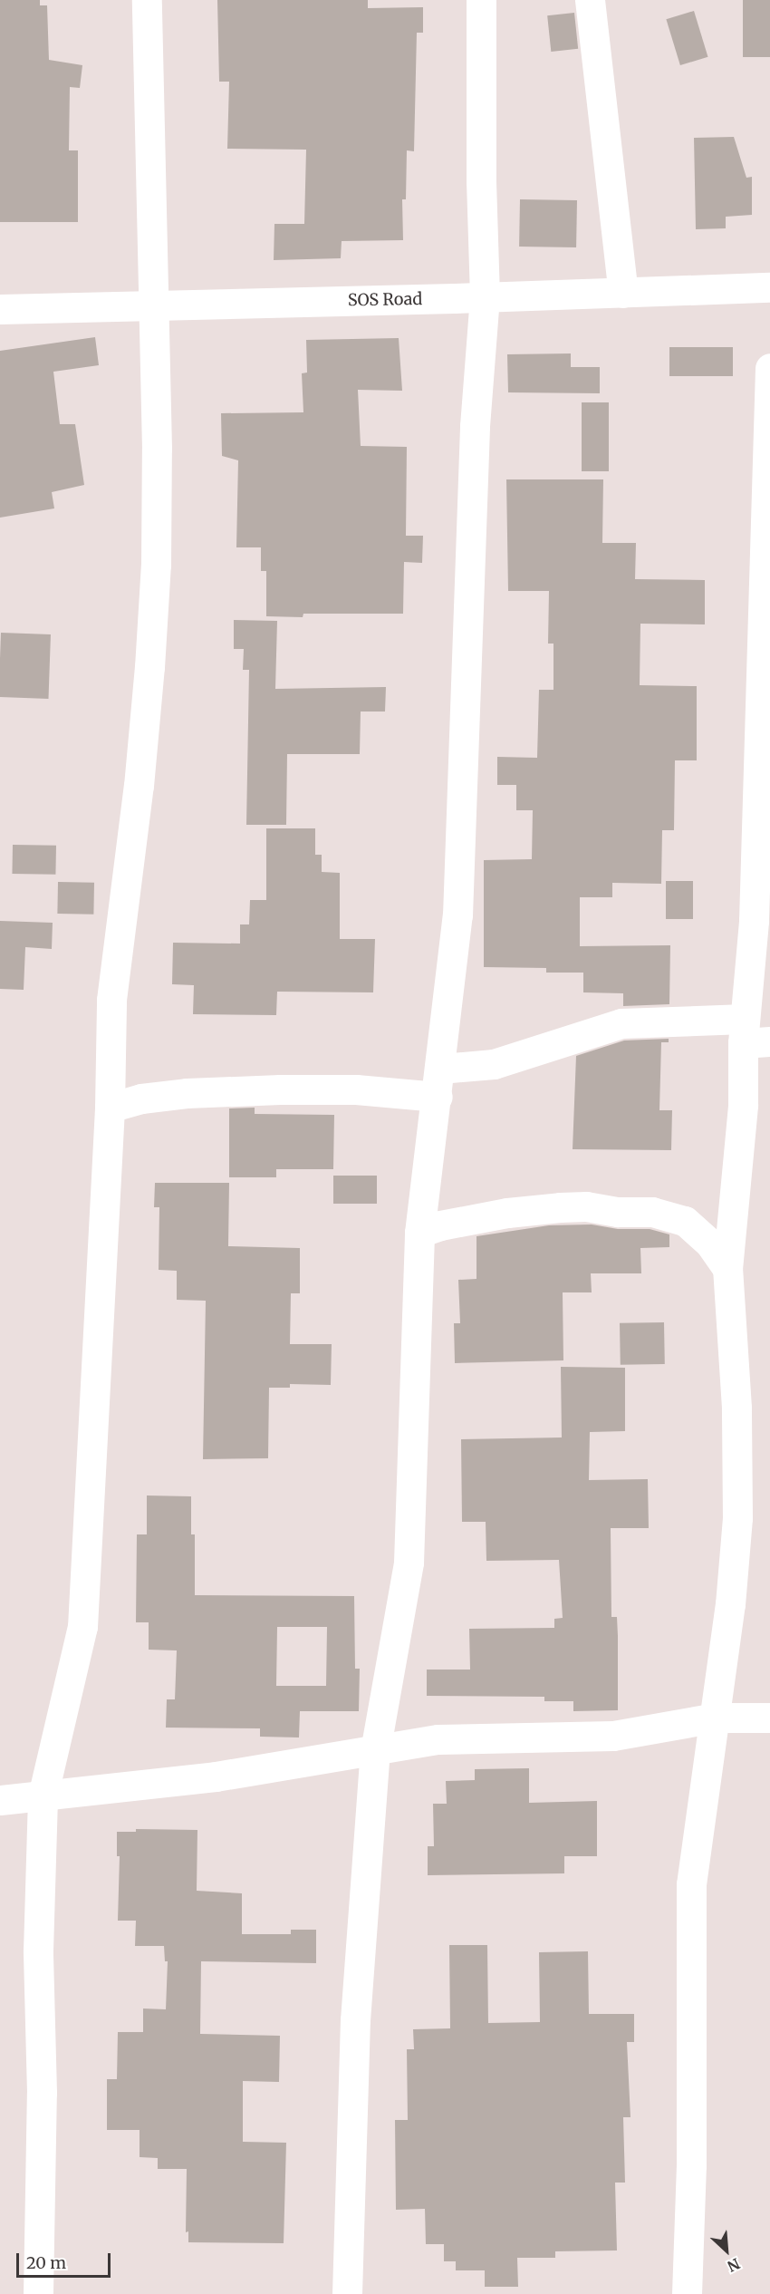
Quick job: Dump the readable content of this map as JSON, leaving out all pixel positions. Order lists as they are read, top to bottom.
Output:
{
  "streets": {
    "street": ["SOS Road"]
  },
  "scale_bar": "20 m",
  "north": "bottom right"
}
